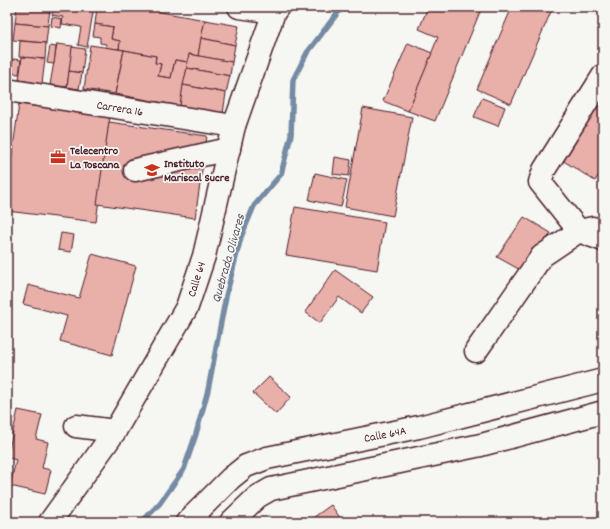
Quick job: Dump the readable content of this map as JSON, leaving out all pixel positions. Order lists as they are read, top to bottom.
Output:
{
  "streets": {
    "street": ["Carrera 16", "Calle 64", "Calle 64A"]
  },
  "crossings": [
    ["Carrera 16", "Calle 64"]
  ],
  "water": ["Quebrada Olivares"],
  "places": {
    "office": ["Telecentro La Toscana"],
    "school or university": ["Instituto Mariscal Sucre"]
  }
}
